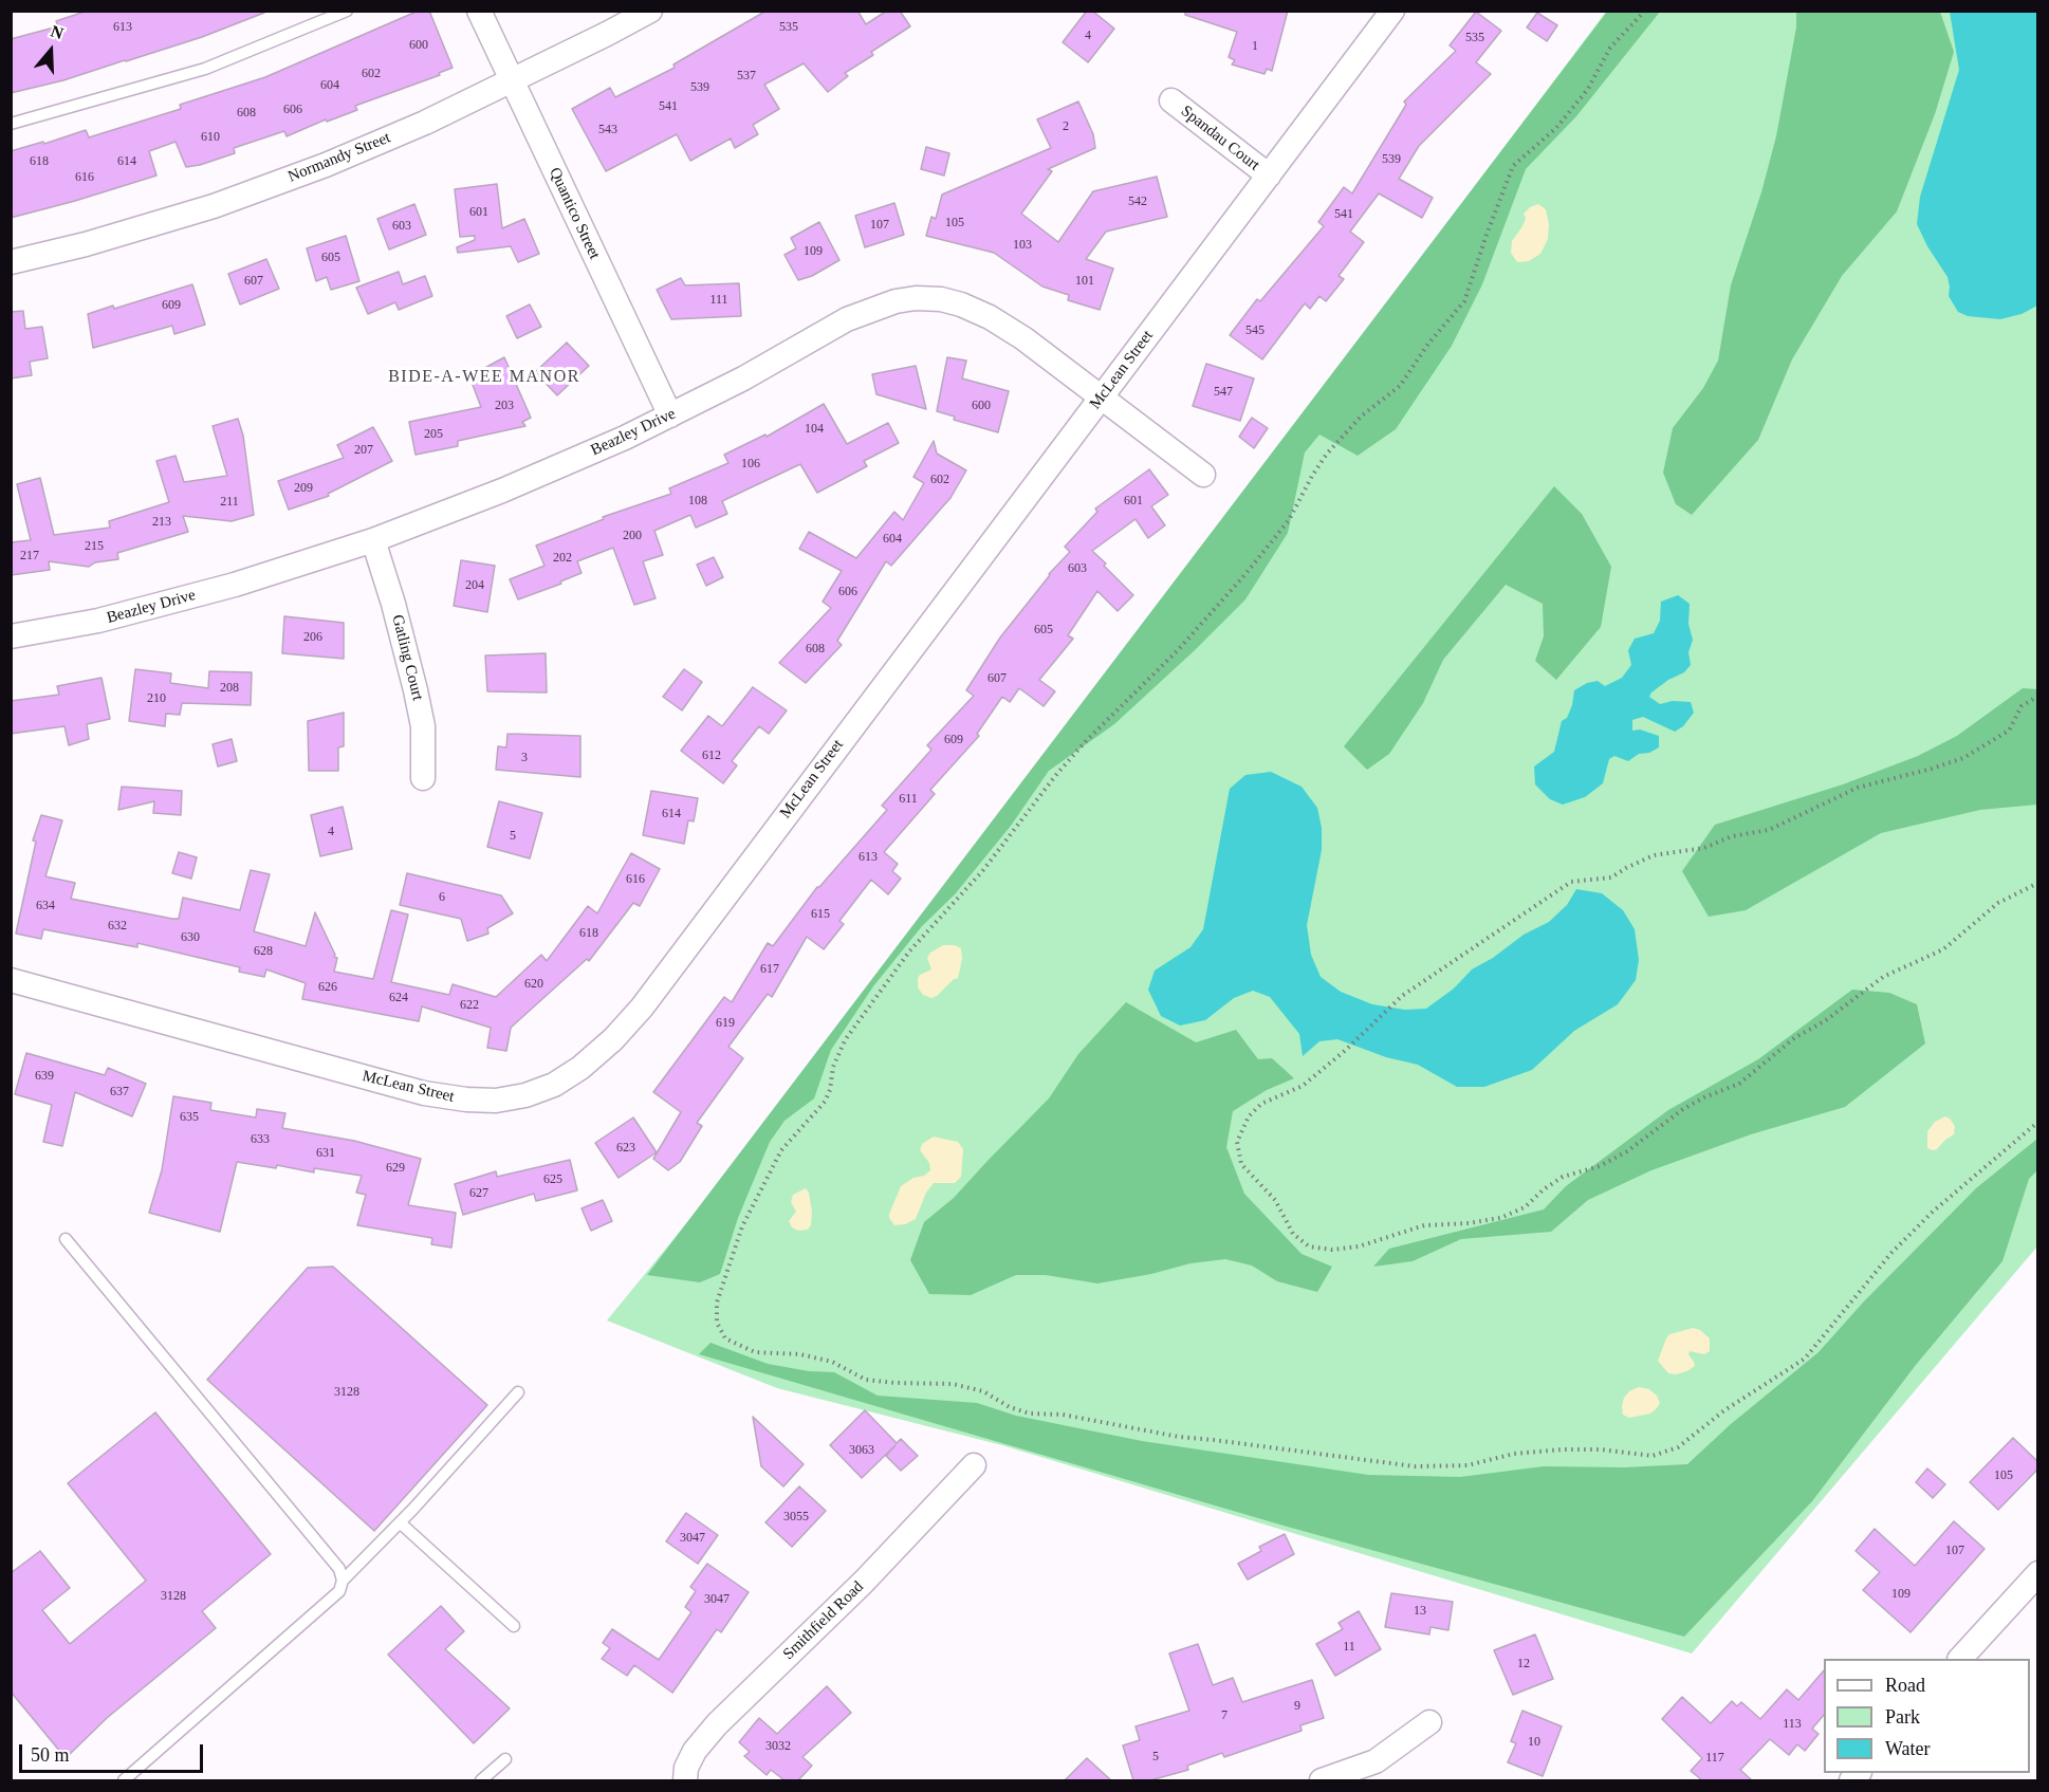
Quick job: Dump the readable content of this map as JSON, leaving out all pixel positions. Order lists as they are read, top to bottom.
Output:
{
  "streets": {
    "street": [
      "Spandau Court",
      "Normandy Street",
      "Quantico Street",
      "McLean Street",
      "Beazley Drive",
      "Gatling Court",
      "Smithfield Road"
    ]
  },
  "crossings": [
    ["Spandau Court", "McLean Street"],
    ["Normandy Street", "Quantico Street"],
    ["Quantico Street", "Beazley Drive"],
    ["McLean Street", "Beazley Drive"],
    ["Beazley Drive", "Gatling Court"]
  ],
  "districts": ["BIDE-A-WEE MANOR"],
  "house_numbers": [
    "613",
    "535",
    "4",
    "535",
    "600",
    "1",
    "602",
    "537",
    "604",
    "539",
    "541",
    "606",
    "608",
    "2",
    "543",
    "610",
    "539",
    "618",
    "614",
    "616",
    "542",
    "601",
    "541",
    "105",
    "107",
    "603",
    "103",
    "109",
    "605",
    "607",
    "101",
    "111",
    "609",
    "545",
    "547",
    "203",
    "600",
    "104",
    "205",
    "207",
    "106",
    "602",
    "209",
    "108",
    "601",
    "211",
    "213",
    "200",
    "604",
    "215",
    "217",
    "202",
    "603",
    "204",
    "606",
    "605",
    "206",
    "608",
    "607",
    "208",
    "210",
    "609",
    "612",
    "3",
    "611",
    "614",
    "4",
    "5",
    "613",
    "616",
    "6",
    "634",
    "615",
    "632",
    "618",
    "630",
    "628",
    "617",
    "620",
    "626",
    "624",
    "622",
    "619",
    "639",
    "637",
    "635",
    "633",
    "623",
    "631",
    "629",
    "625",
    "627",
    "3128",
    "3063",
    "105",
    "3055",
    "3047",
    "107",
    "109",
    "3128",
    "3047",
    "13",
    "11",
    "12",
    "9",
    "7",
    "113",
    "10",
    "3032",
    "5",
    "117"
  ],
  "legend": ["Road", "Park", "Water"],
  "scale_bar": "50 m",
  "north": "top"
}
